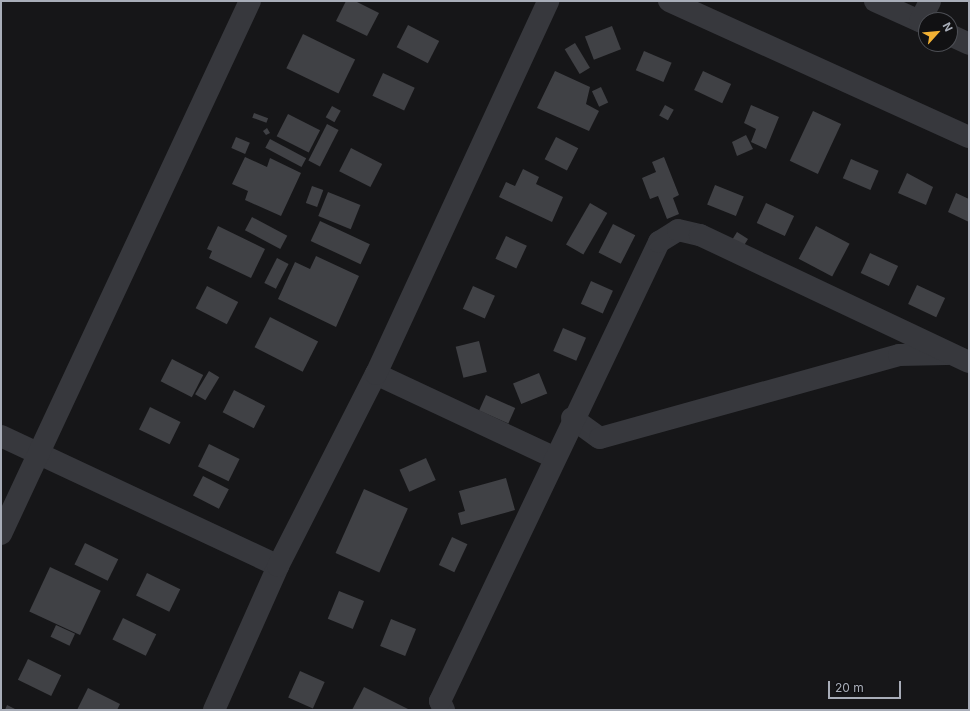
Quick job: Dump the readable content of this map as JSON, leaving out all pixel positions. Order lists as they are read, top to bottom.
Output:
{
  "scale_bar": "20 m",
  "north": "top right"
}
